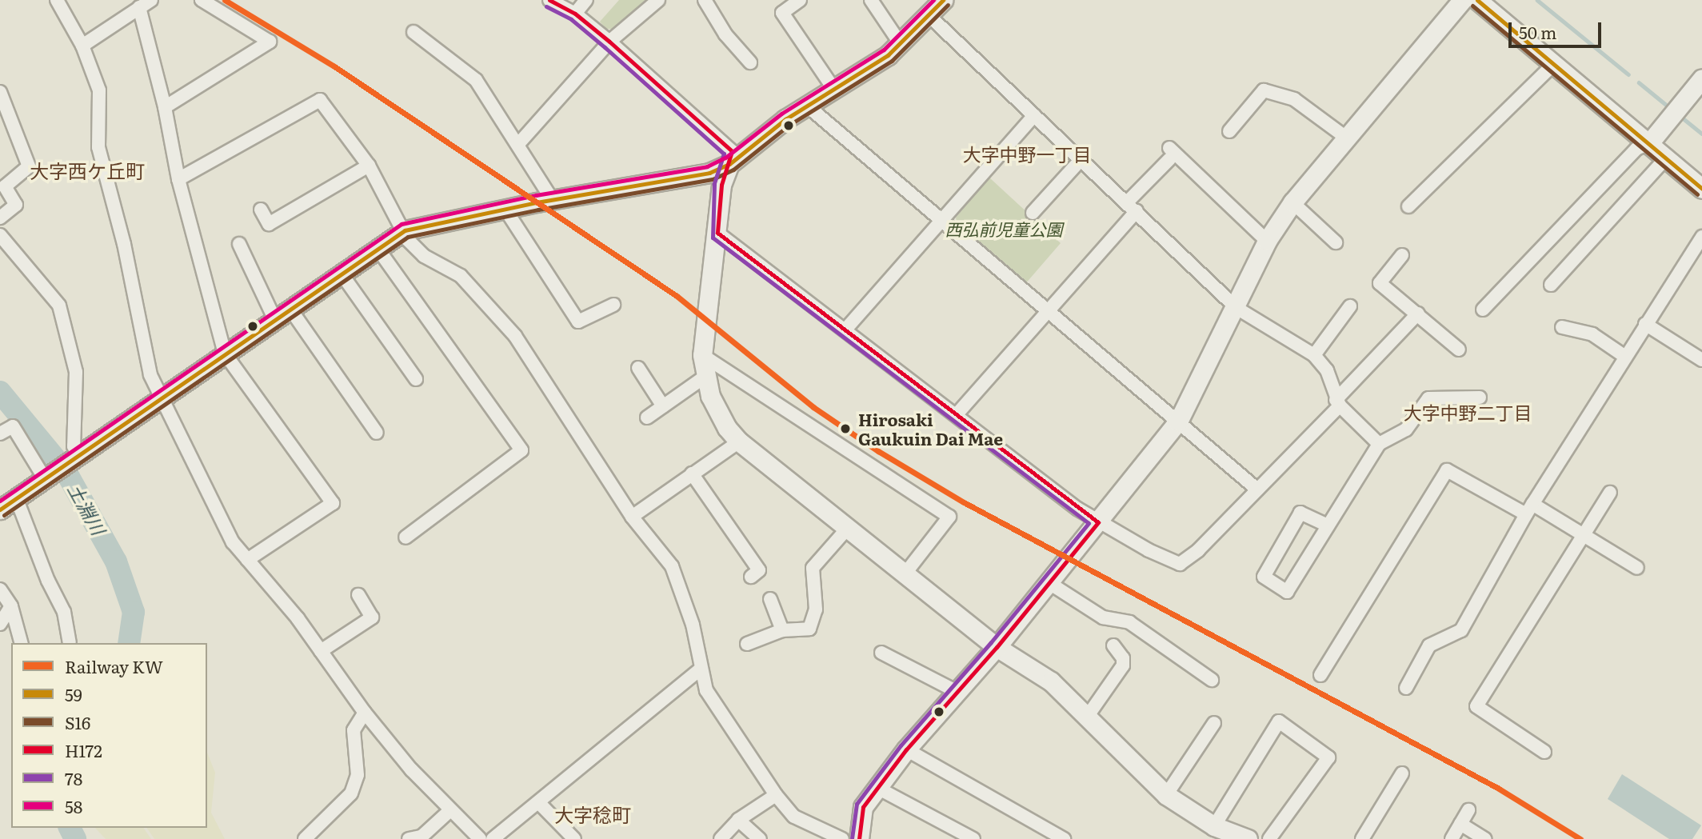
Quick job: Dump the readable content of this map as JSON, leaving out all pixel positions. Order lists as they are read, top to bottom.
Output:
{
  "districts": [
    "大字中野一丁目",
    "大字西ケ丘町",
    "大字中野二丁目",
    "大字稔町"
  ],
  "water": ["土淵川"],
  "parks": ["西弘前児童公園"],
  "places": ["Hirosaki Gaukuin Dai Mae"],
  "lines": [
    "rail line KW",
    "transit line 59",
    "transit line H172",
    "transit line 58",
    "transit line S16",
    "transit line 78"
  ],
  "legend": [
    "Railway KW",
    "59",
    "S16",
    "H172",
    "78",
    "58"
  ],
  "scale_bar": "50 m"
}
